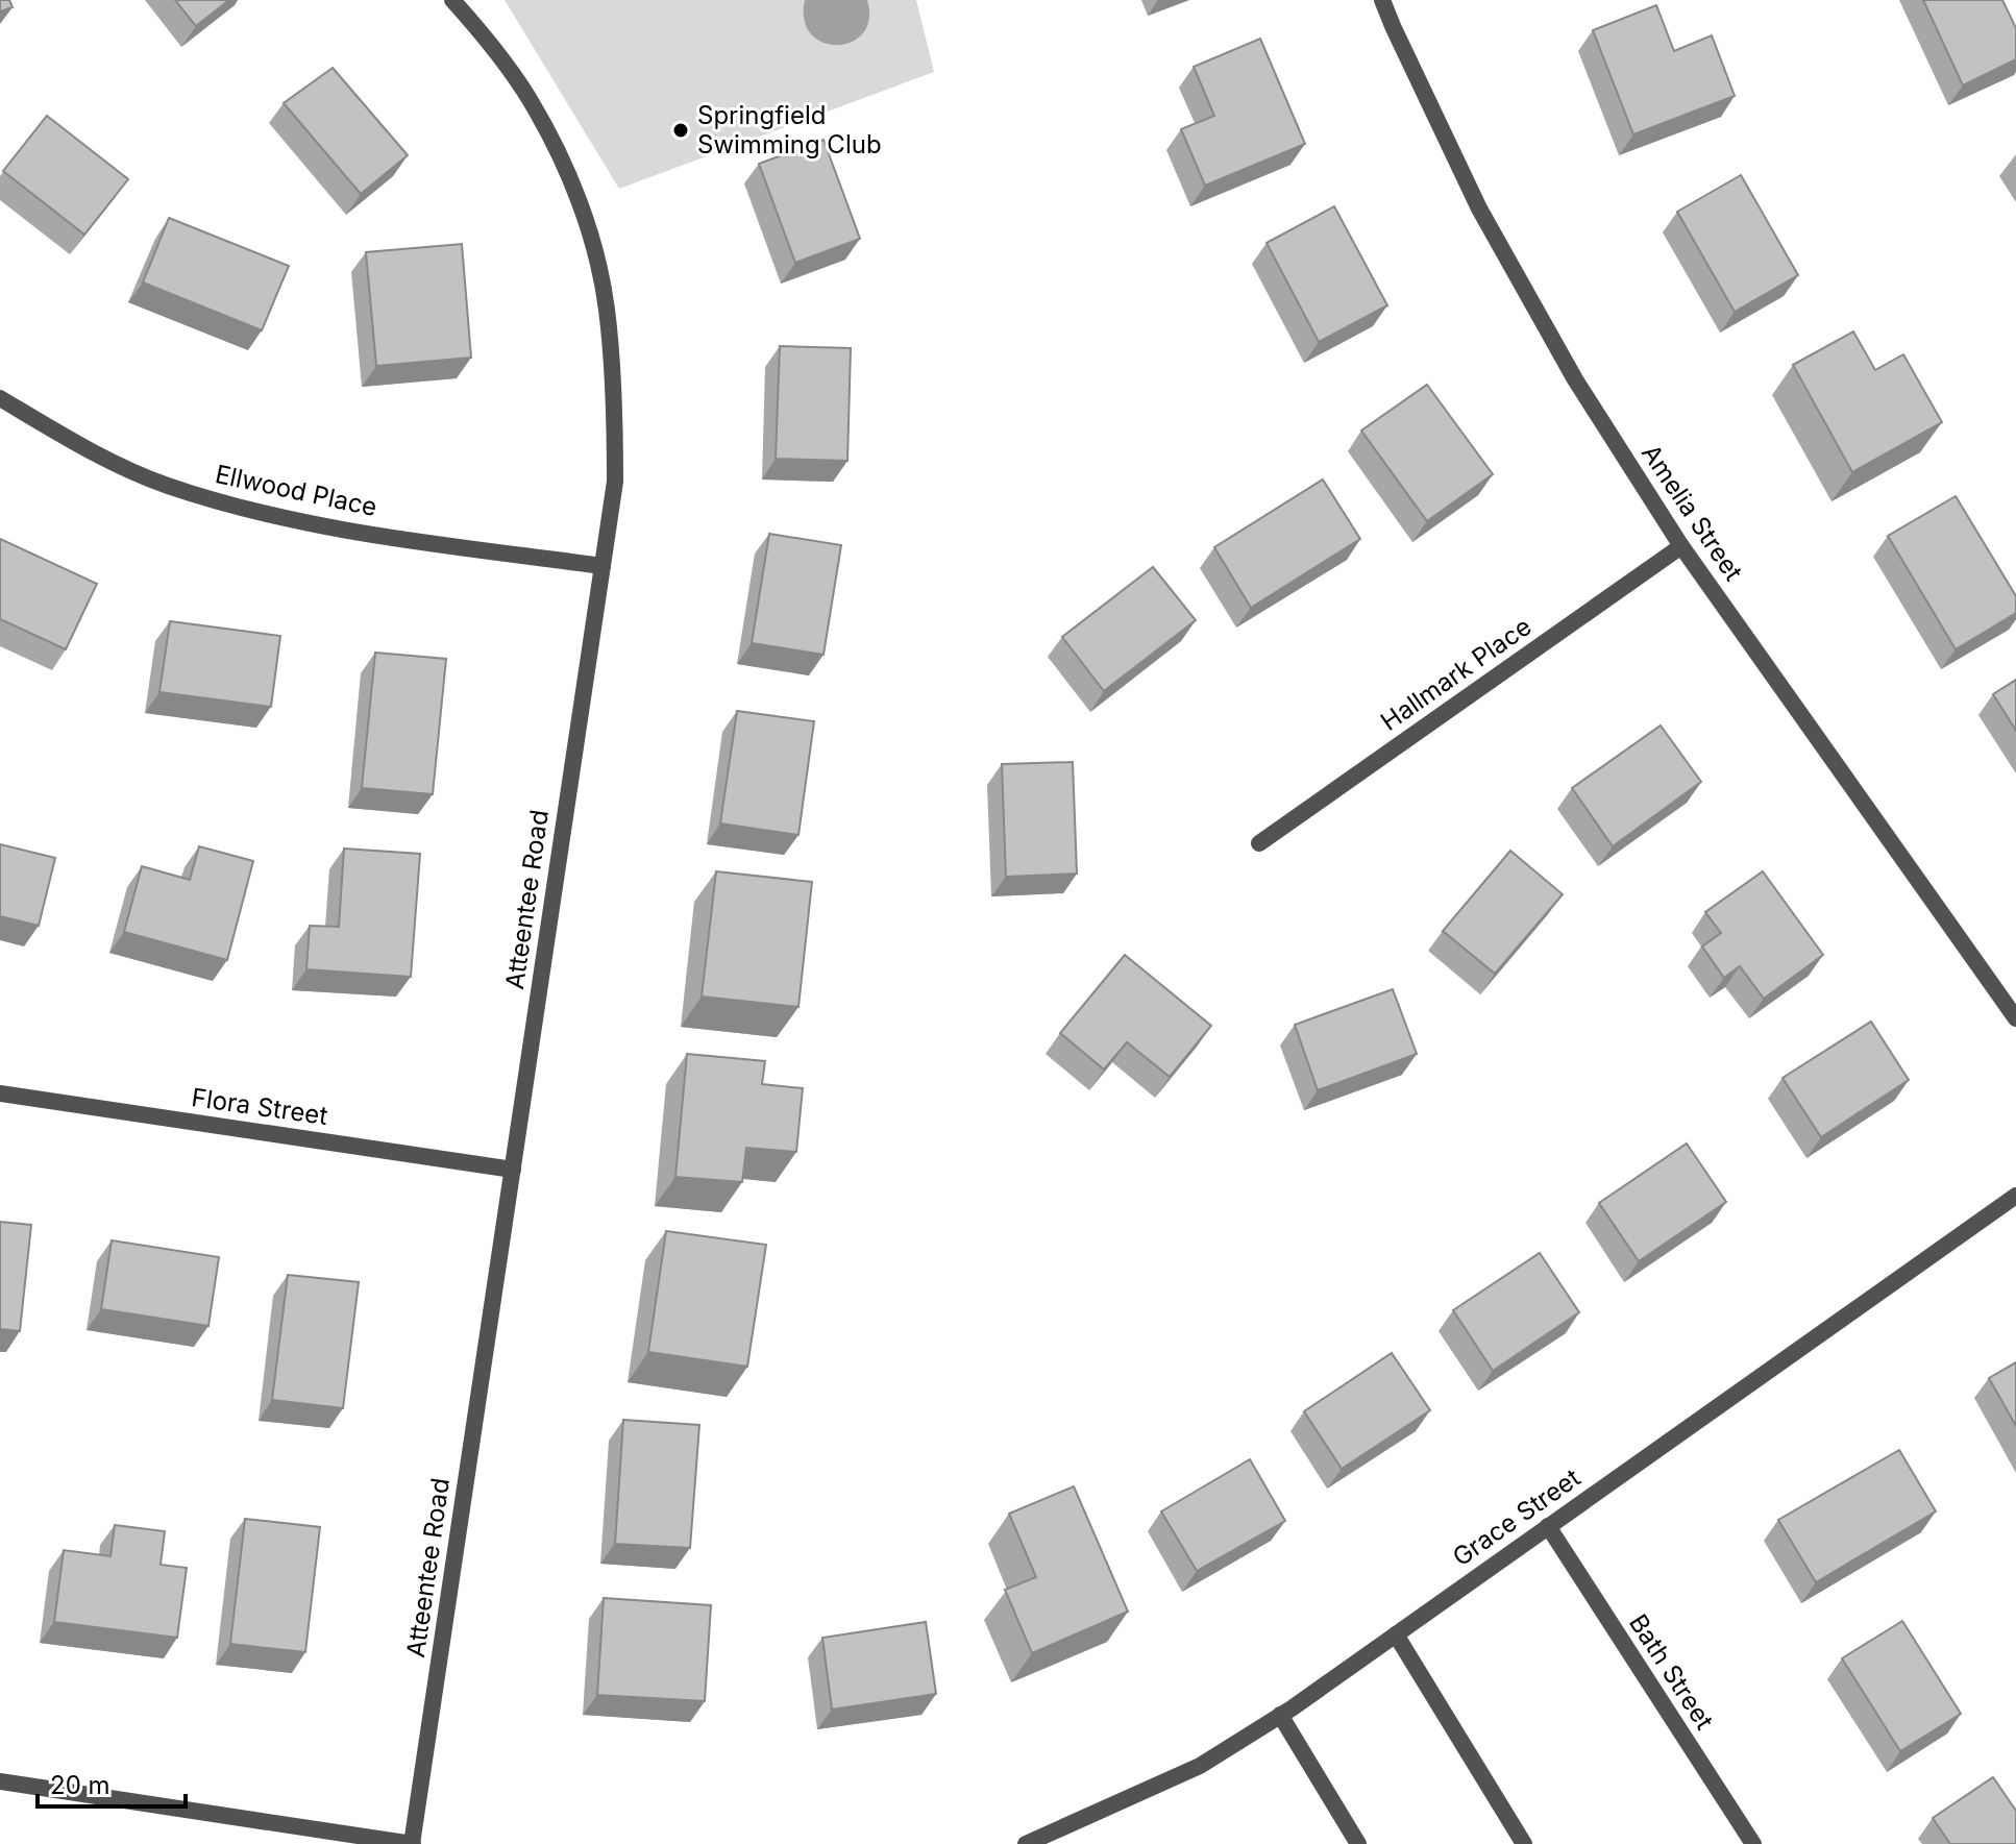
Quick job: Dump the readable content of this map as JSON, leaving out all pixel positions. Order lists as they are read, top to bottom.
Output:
{
  "streets": {
    "street": [
      "Ellwood Place",
      "Amelia Street",
      "Hallmark Place",
      "Atteentee Road",
      "Flora Street",
      "Grace Street",
      "Bath Street"
    ]
  },
  "crossings": [
    ["Ellwood Place", "Atteentee Road"],
    ["Amelia Street", "Hallmark Place"],
    ["Atteentee Road", "Flora Street"],
    ["Grace Street", "Bath Street"]
  ],
  "places": ["Springfield Swimming Club"],
  "scale_bar": "20 m"
}
